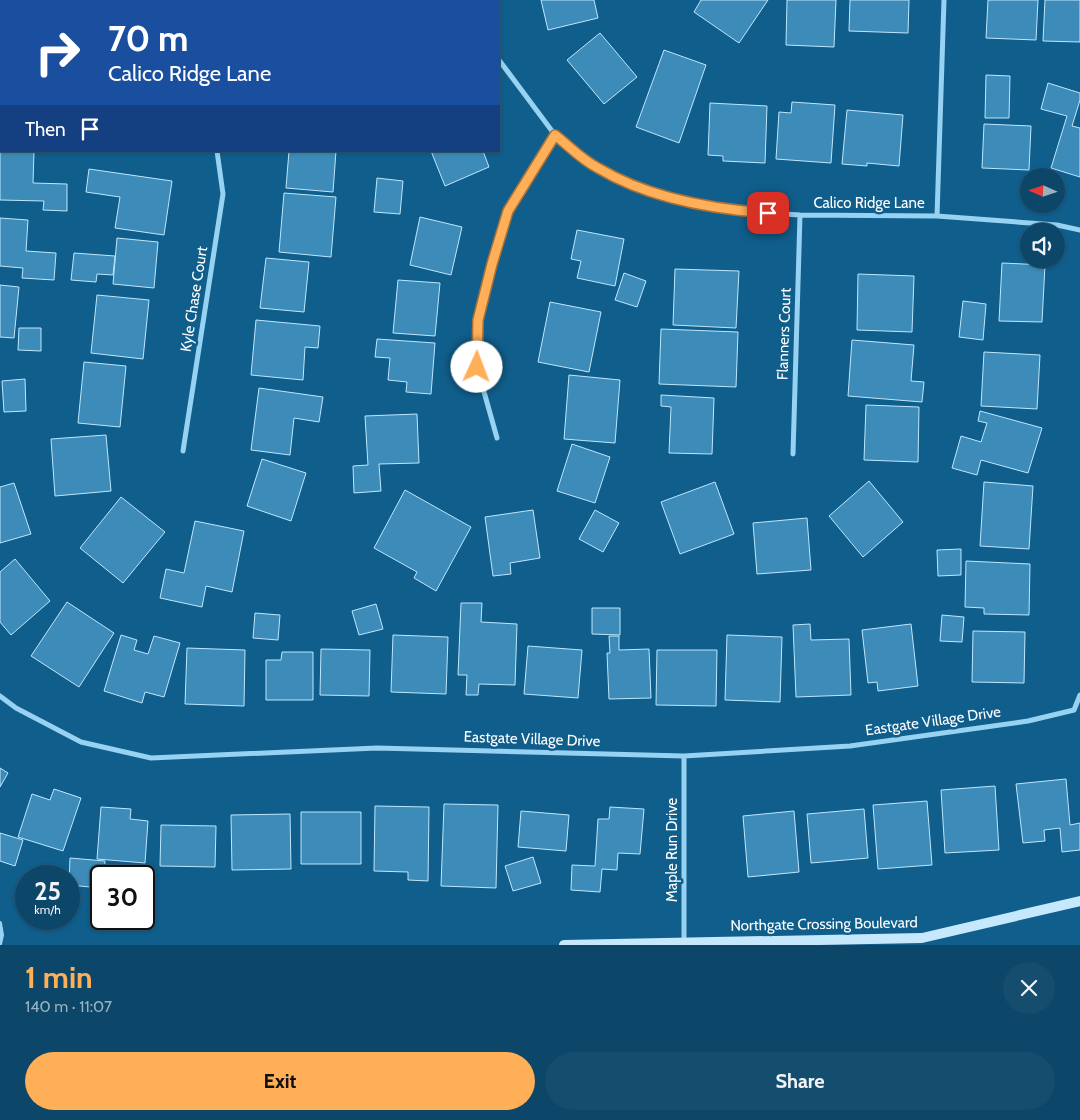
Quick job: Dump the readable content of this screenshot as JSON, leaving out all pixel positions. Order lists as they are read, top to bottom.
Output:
{
  "streets": {
    "main road": ["Northgate Crossing Boulevard"],
    "street": [
      "Calico Ridge Lane",
      "Kyle Chase Court",
      "Flanners Court",
      "Eastgate Village Drive",
      "Maple Run Drive"
    ]
  },
  "crossings": [
    ["Calico Ridge Lane", "Flanners Court"],
    ["Eastgate Village Drive", "Maple Run Drive"],
    ["Maple Run Drive", "Northgate Crossing Boulevard"]
  ],
  "north": "left",
  "page": {
    "turn": ["70 m", "Calico Ridge Lane"],
    "then": "Then",
    "speed": "25 km/h",
    "limit": "30",
    "heading": ["1 min", "140 m · 11:07"],
    "buttons": ["Exit", "Share"]
  }
}
